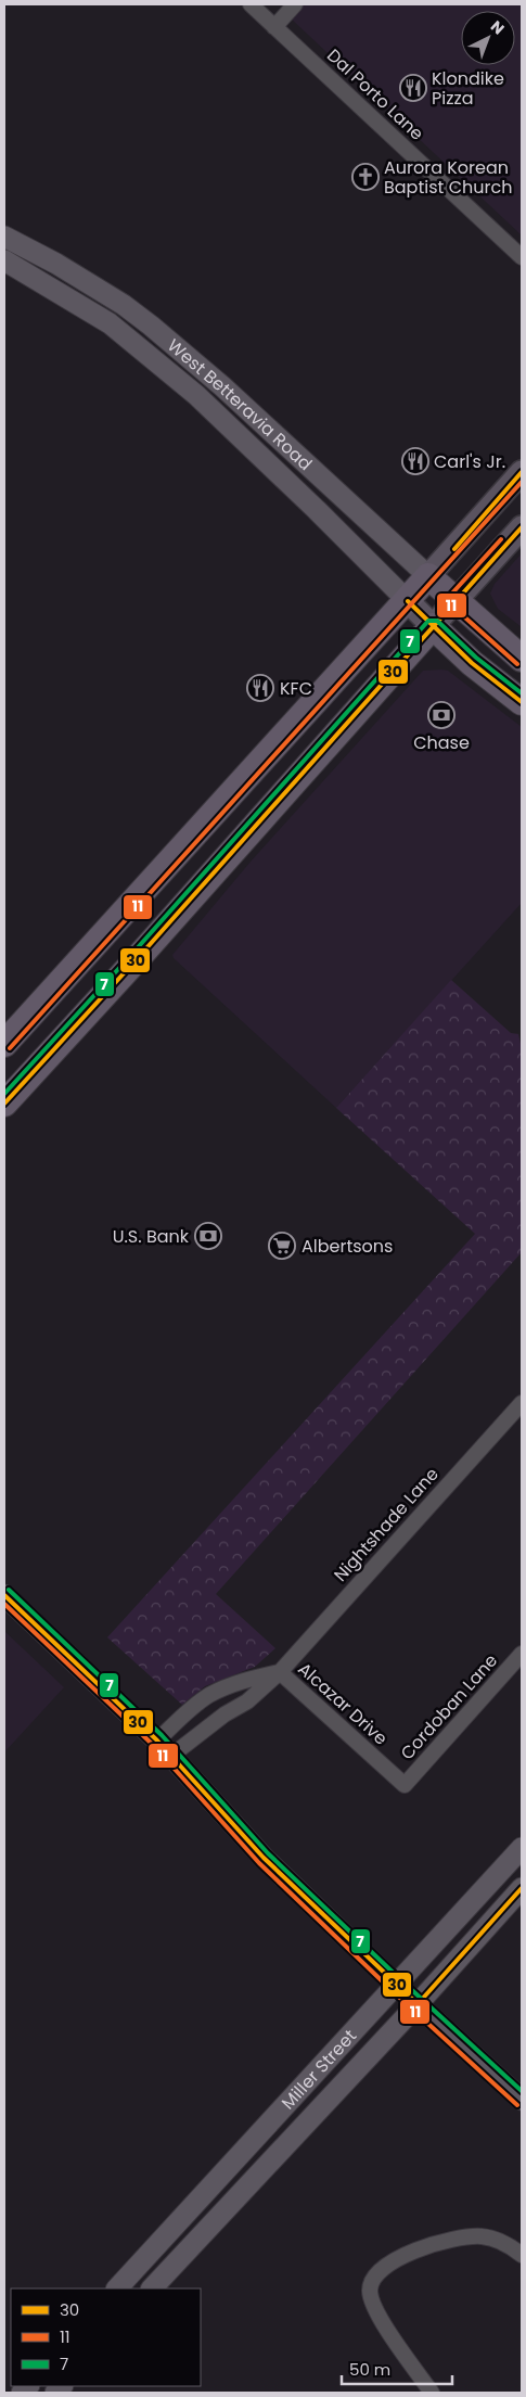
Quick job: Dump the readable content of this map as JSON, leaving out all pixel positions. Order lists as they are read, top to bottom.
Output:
{
  "streets": {
    "highway": ["West Betteravia Road"],
    "street": [
      "Dal Porto Lane",
      "Nightshade Lane",
      "Alcazar Drive",
      "Cordoban Lane",
      "Miller Street"
    ]
  },
  "crossings": [
    ["Nightshade Lane", "Alcazar Drive"],
    ["Alcazar Drive", "Cordoban Lane"]
  ],
  "places": {
    "restaurant": ["Klondike Pizza", "Carl's Jr.", "KFC"],
    "church": ["Aurora Korean Baptist Church"],
    "bank": ["Chase", "U.S. Bank"],
    "supermarket": ["Albertsons"]
  },
  "lines": ["transit line 30", "transit line 11", "transit line 7"],
  "legend": ["30", "11", "7"],
  "scale_bar": "50 m",
  "north": "top right"
}
